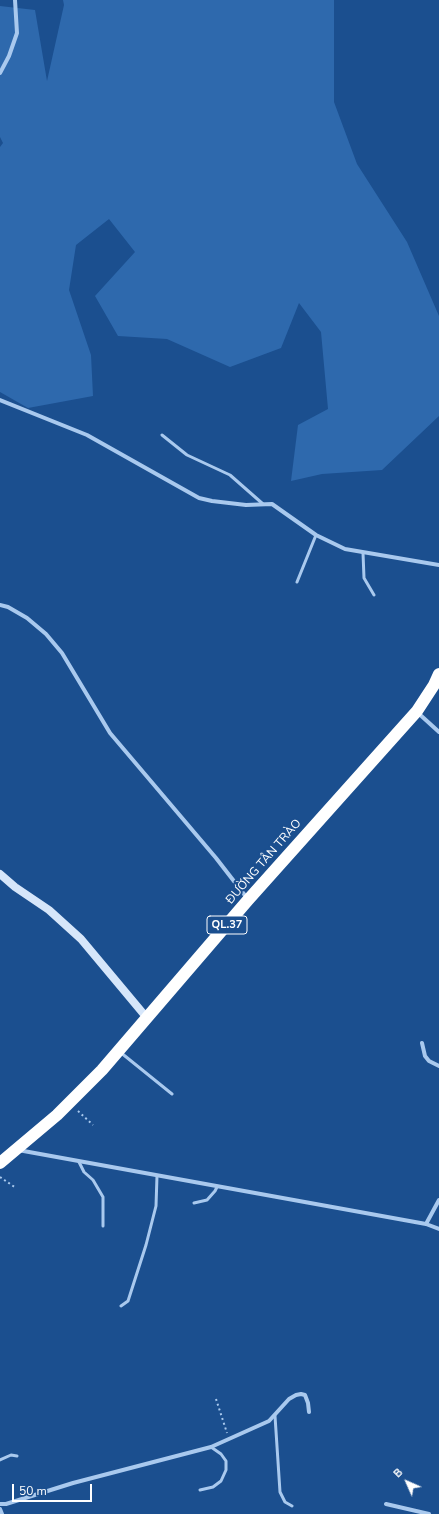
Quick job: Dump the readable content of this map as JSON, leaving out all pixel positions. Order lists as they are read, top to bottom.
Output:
{
  "streets": {
    "highway": ["ĐƯỜNG TÂN TRÀO", "QL.37"]
  },
  "scale_bar": "50 m",
  "north": "top left"
}
